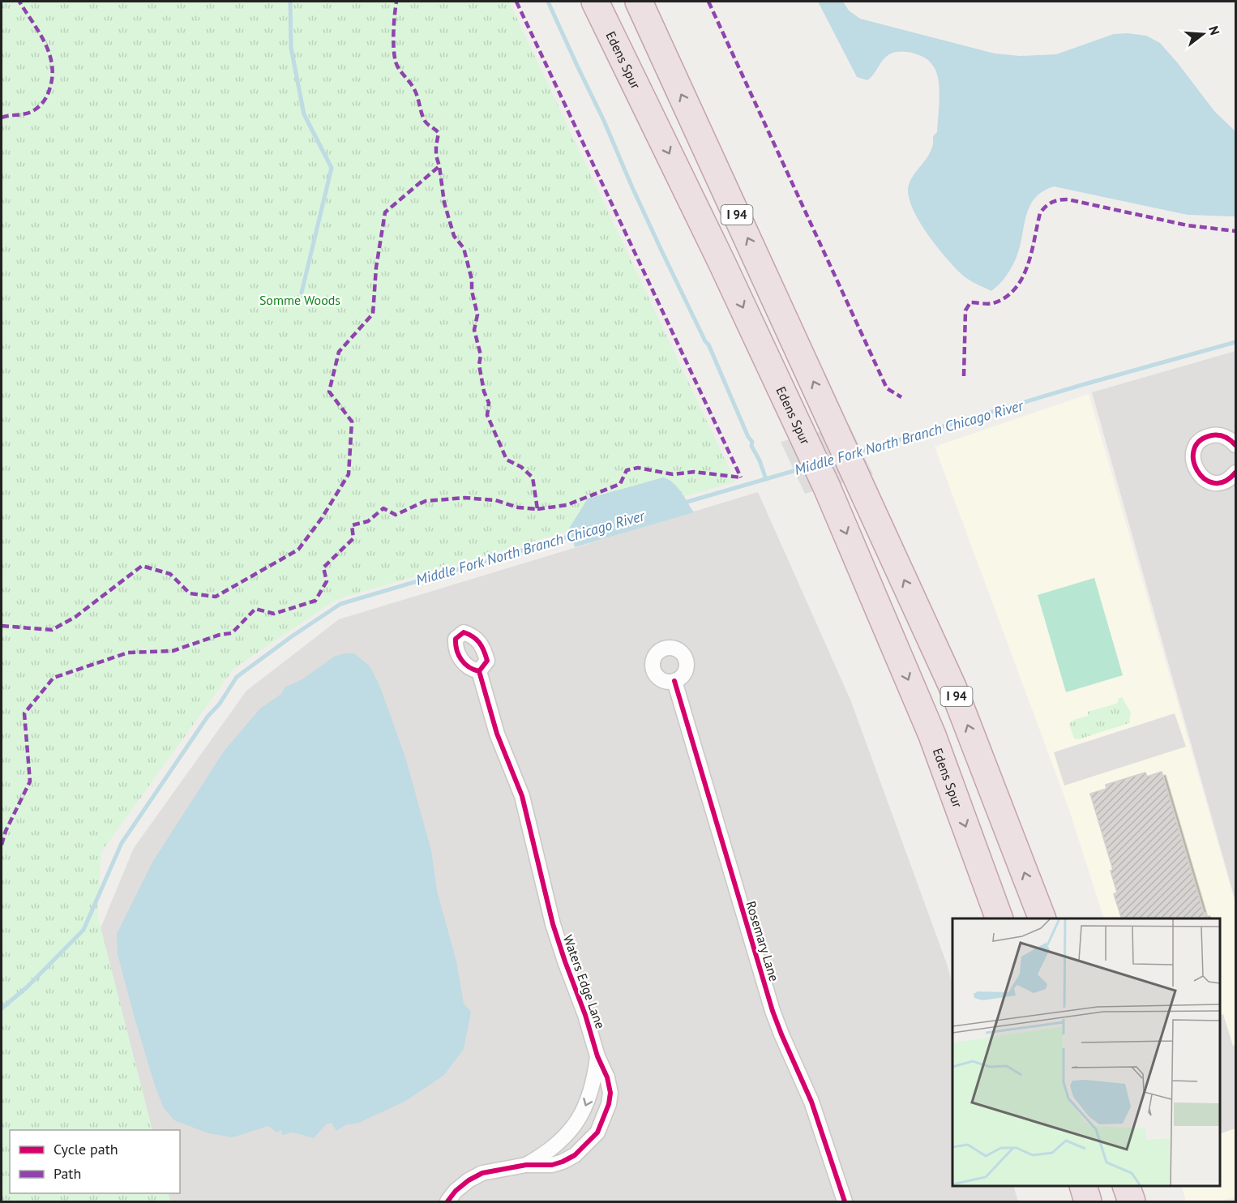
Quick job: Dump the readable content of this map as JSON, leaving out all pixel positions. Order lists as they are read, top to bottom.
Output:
{
  "streets": {
    "highway": ["Edens Spur", "I 94"],
    "street": ["Rosemary Lane", "Waters Edge Lane"]
  },
  "water": ["Middle Fork North Branch Chicago River"],
  "parks": ["Somme Woods"],
  "legend": ["Cycle path", "Path"],
  "north": "right"
}
